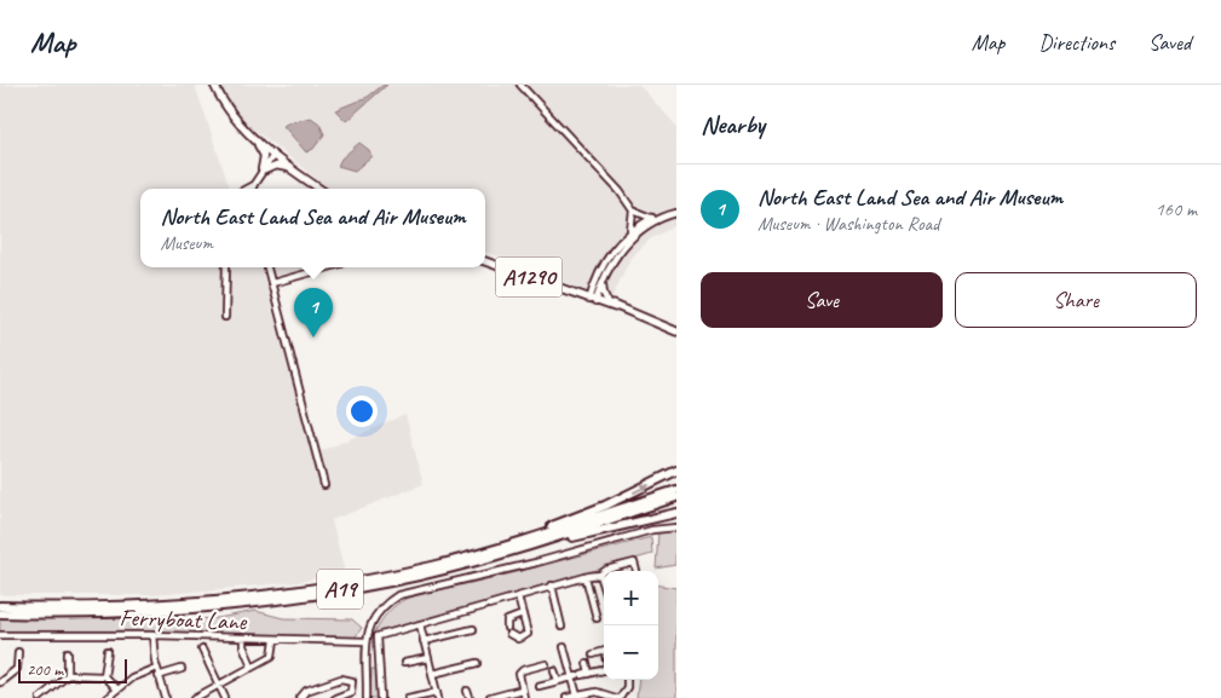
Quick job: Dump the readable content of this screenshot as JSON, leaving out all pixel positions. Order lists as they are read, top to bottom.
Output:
{
  "streets": {
    "highway": ["A19"],
    "main road": ["A1290"],
    "street": ["Ferryboat Lane"]
  },
  "scale_bar": "200 m",
  "page": {
    "header": "Map",
    "nav": ["Map", "Directions", "Saved"],
    "heading": "Nearby",
    "list": [
      {
        "mark": "1",
        "name": "North East Land Sea and Air Museum",
        "note": "Museum · Washington Road",
        "value": "160 m"
      }
    ],
    "popup": ["North East Land Sea and Air Museum", "Museum"],
    "buttons": ["Save", "Share"],
    "pins": "1",
    "map_buttons": ["+", "−"],
    "scale": "200 m"
  }
}
